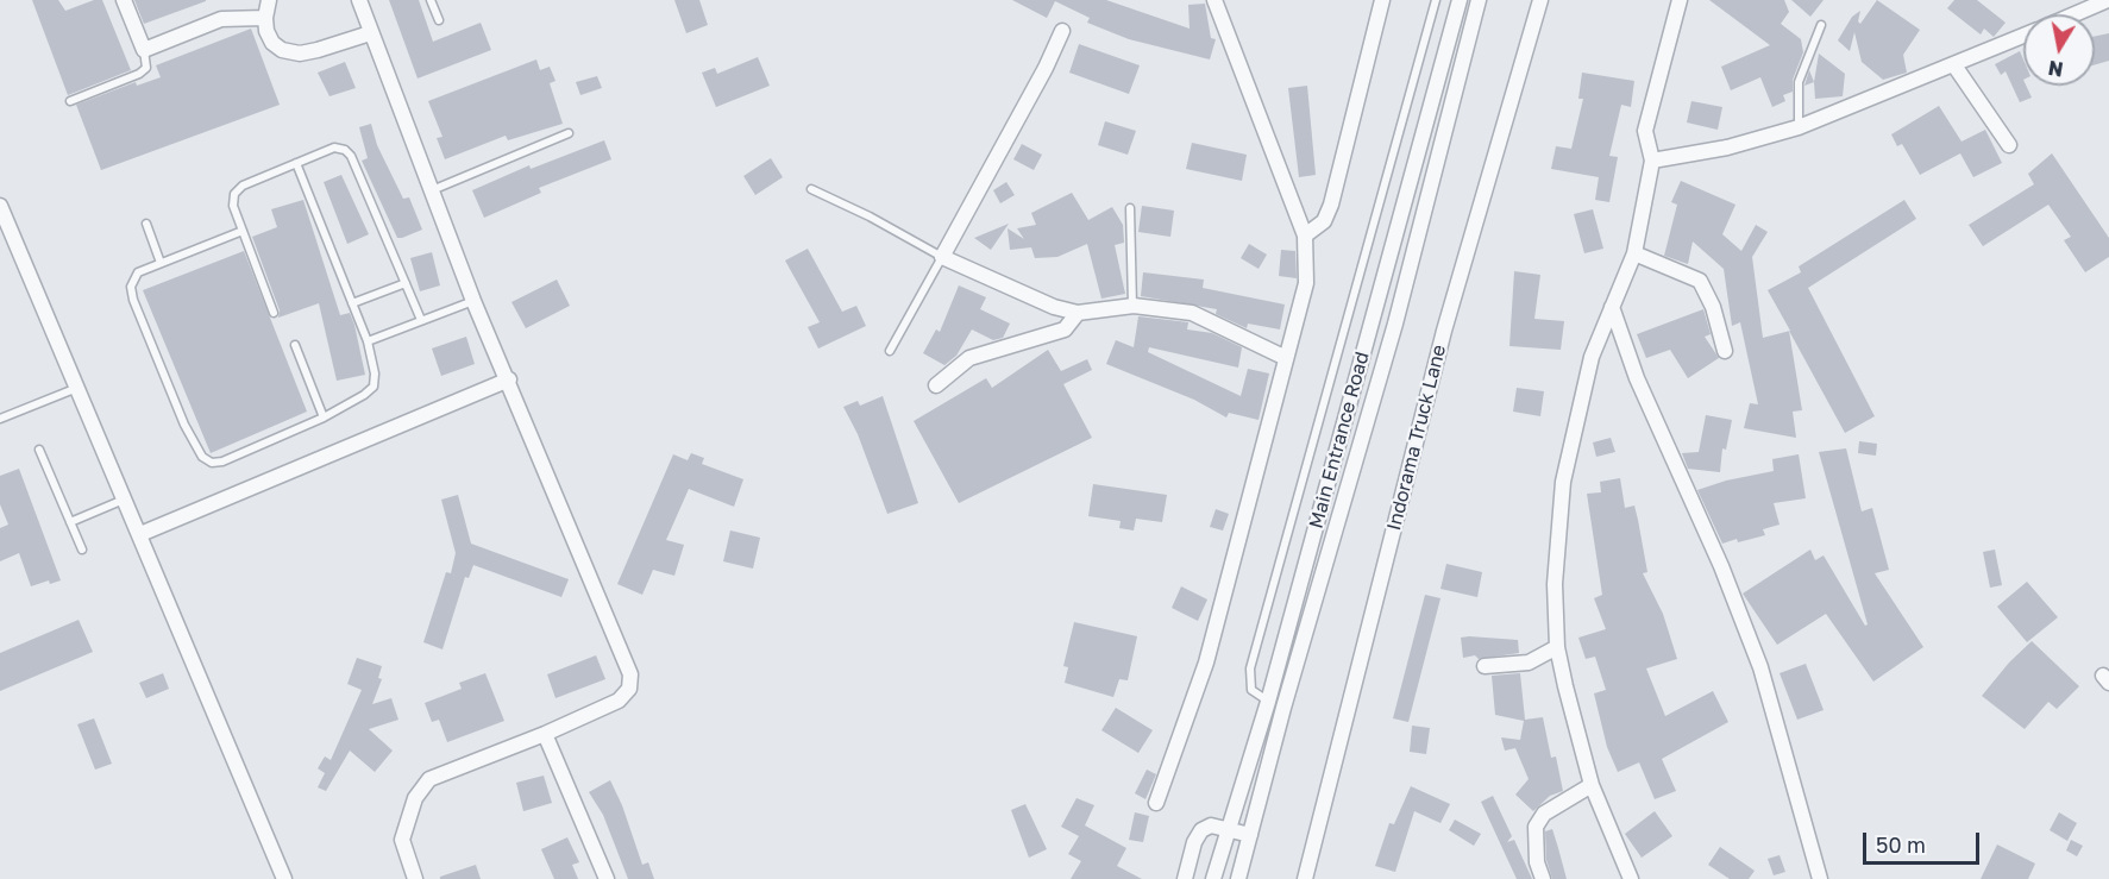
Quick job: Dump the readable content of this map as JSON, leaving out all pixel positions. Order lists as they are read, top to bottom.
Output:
{
  "streets": {
    "street": ["Indorama Truck Lane", "Main Entrance Road"]
  },
  "scale_bar": "50 m",
  "north": "bottom"
}
